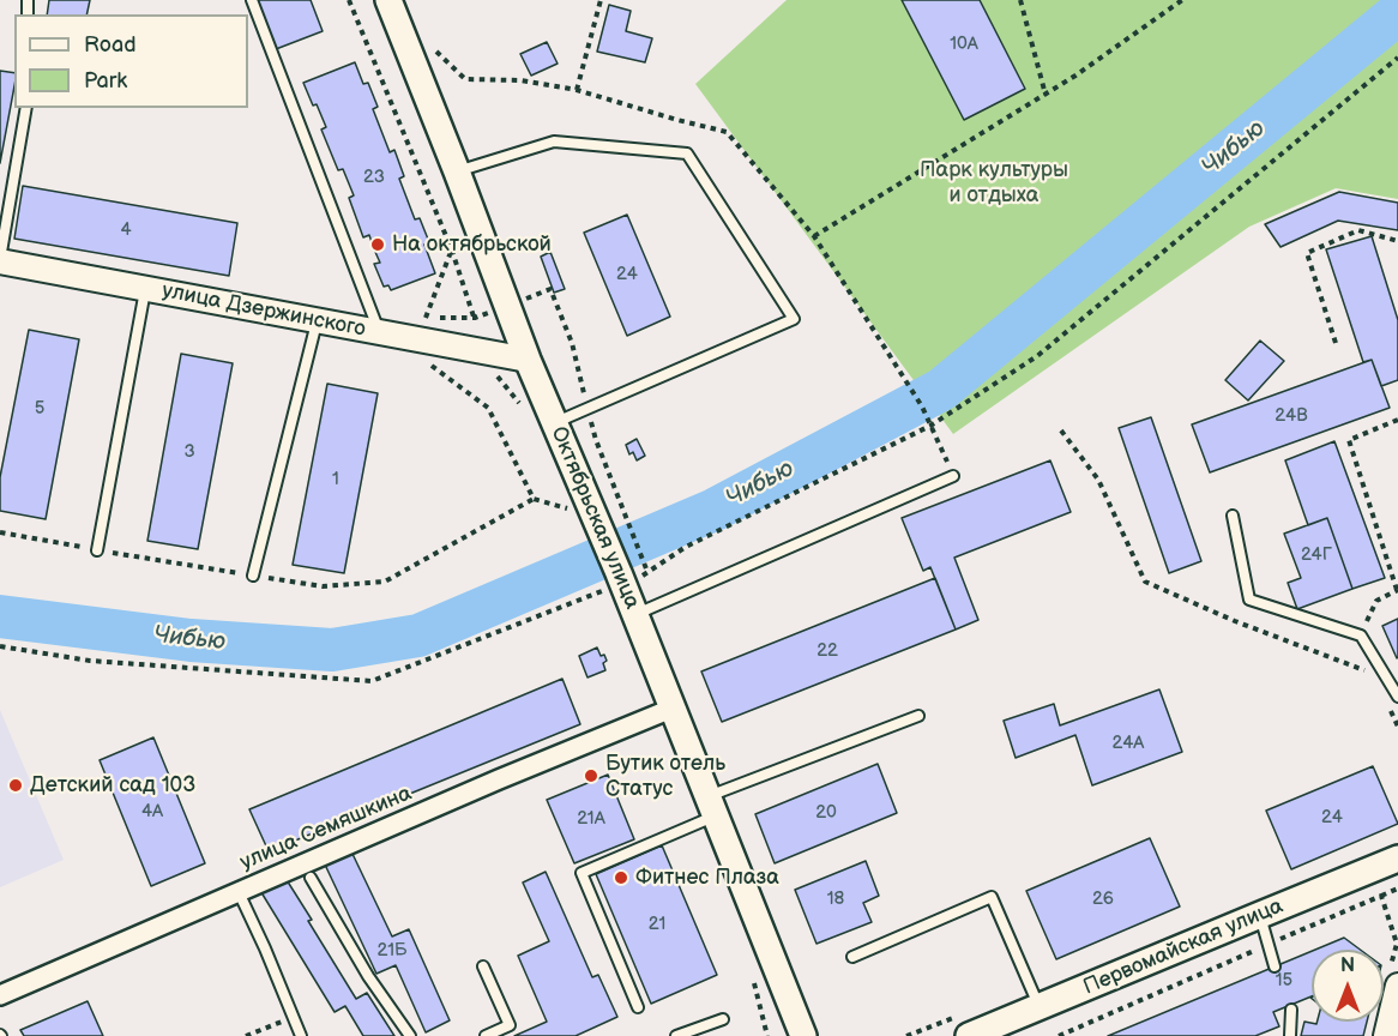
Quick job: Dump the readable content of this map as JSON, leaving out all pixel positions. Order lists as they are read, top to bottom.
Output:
{
  "streets": {
    "main road": ["Октябрьская улица", "Первомайская улица"],
    "street": ["улица Дзержинского", "улица Семяшкина"]
  },
  "crossings": [
    ["улица Дзержинского", "Октябрьская улица"],
    ["Октябрьская улица", "улица Семяшкина"]
  ],
  "water": ["Чибью"],
  "parks": ["Парк культуры и отдыха"],
  "places": [
    "На октябрьской",
    "Бутик отель Статус",
    "Детский сад 103",
    "Фитнес Плаза"
  ],
  "house_numbers": [
    "10А",
    "23",
    "4",
    "24",
    "5",
    "24В",
    "3",
    "1",
    "24Г",
    "22",
    "24А",
    "4А",
    "20",
    "24",
    "21А",
    "18",
    "26",
    "21",
    "21Б",
    "15"
  ],
  "legend": ["Road", "Park"],
  "north": "top"
}
